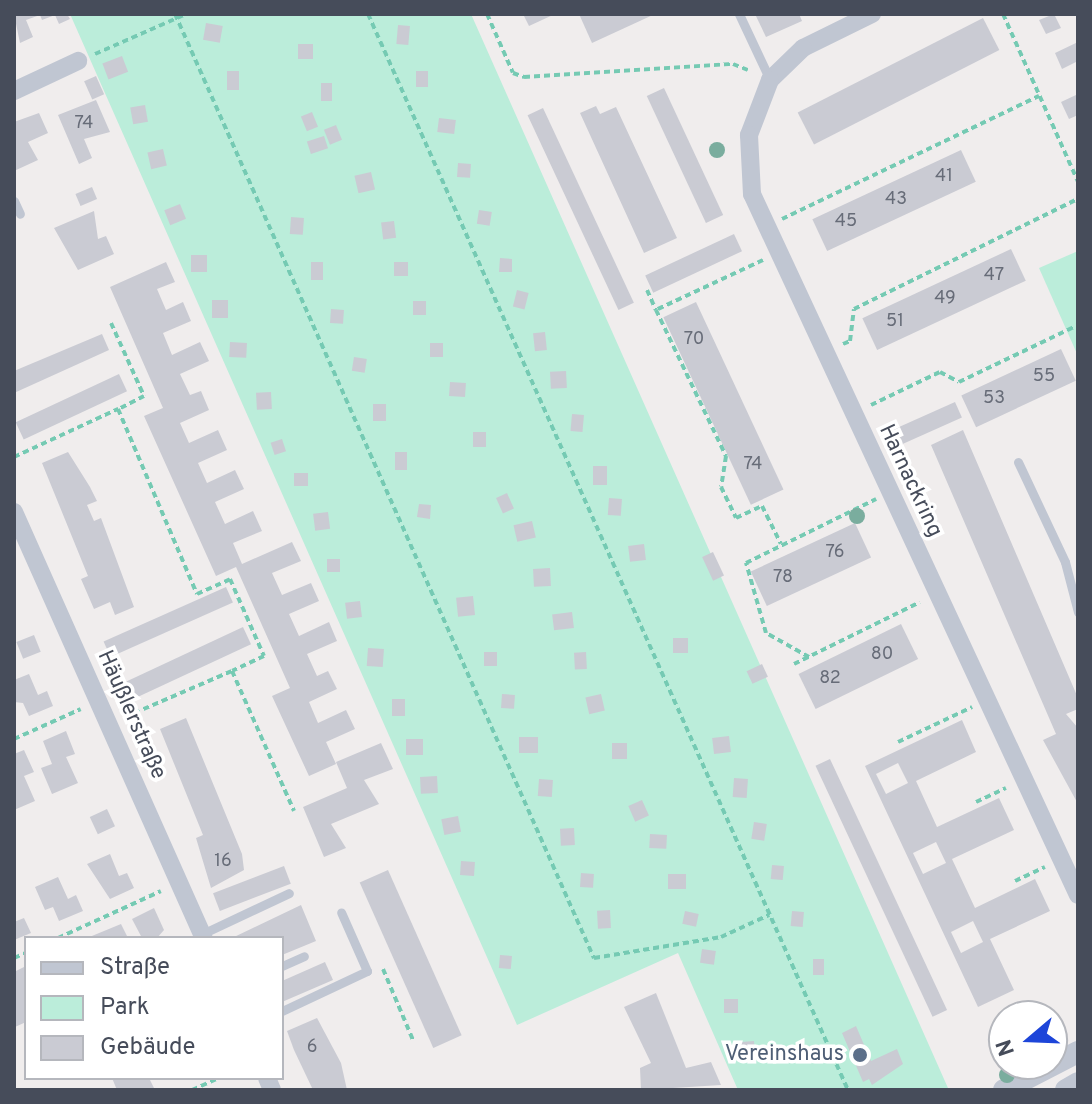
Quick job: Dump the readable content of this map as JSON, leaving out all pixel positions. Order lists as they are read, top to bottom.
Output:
{
  "streets": {
    "street": ["Harnackring", "Häußlerstraße"]
  },
  "places": ["Vereinshaus"],
  "house_numbers": [
    "74",
    "41",
    "43",
    "45",
    "47",
    "49",
    "51",
    "70",
    "55",
    "53",
    "74",
    "76",
    "78",
    "80",
    "82",
    "16",
    "6"
  ],
  "legend": ["Straße", "Park", "Gebäude"],
  "north": "left"
}
